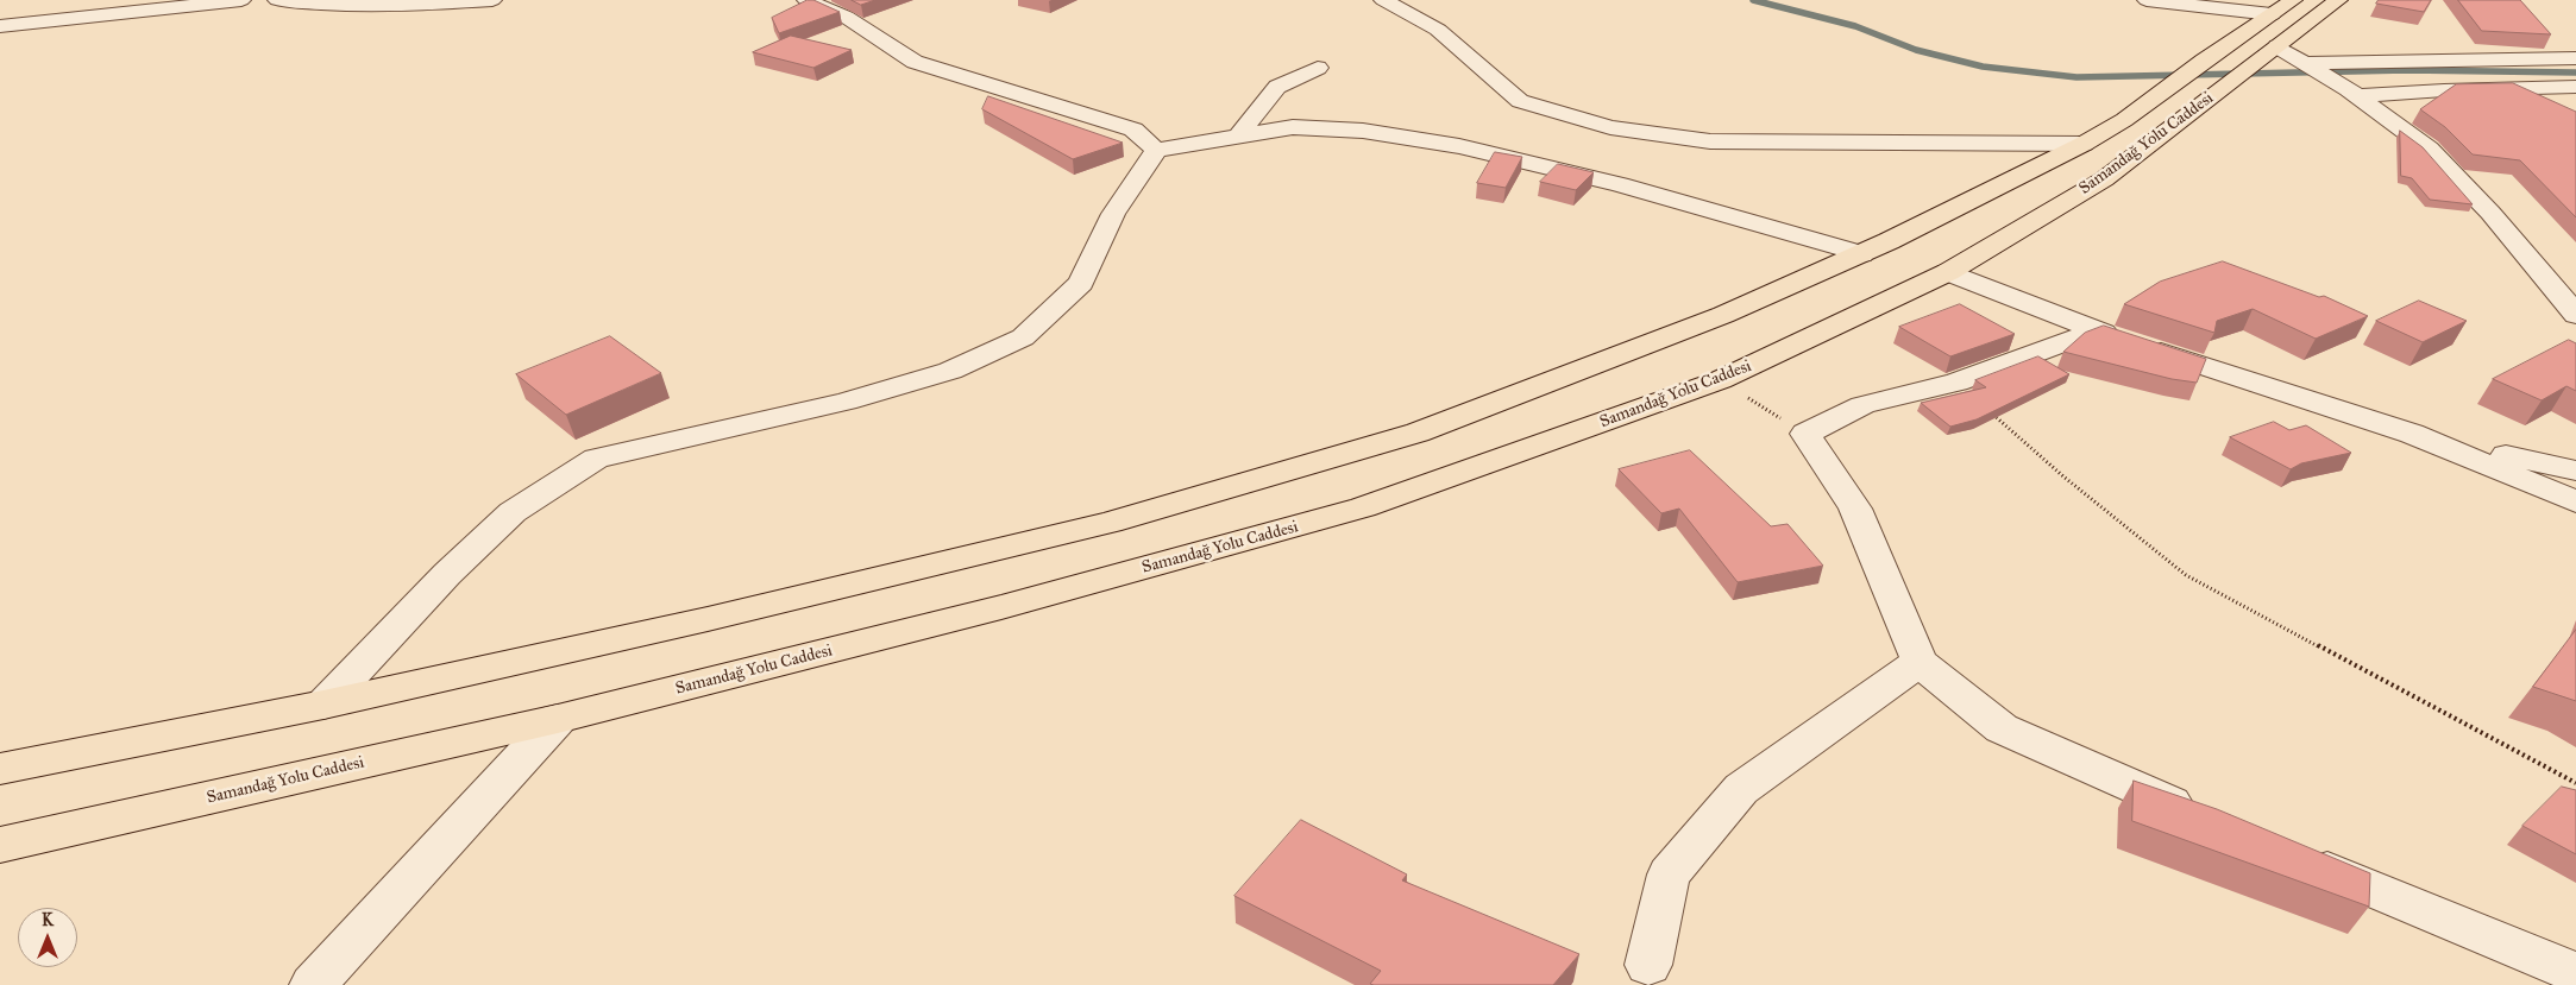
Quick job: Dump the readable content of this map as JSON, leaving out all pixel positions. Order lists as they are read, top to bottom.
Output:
{
  "streets": {
    "highway": ["Samandağ Yolu Caddesi"]
  },
  "north": "top"
}
